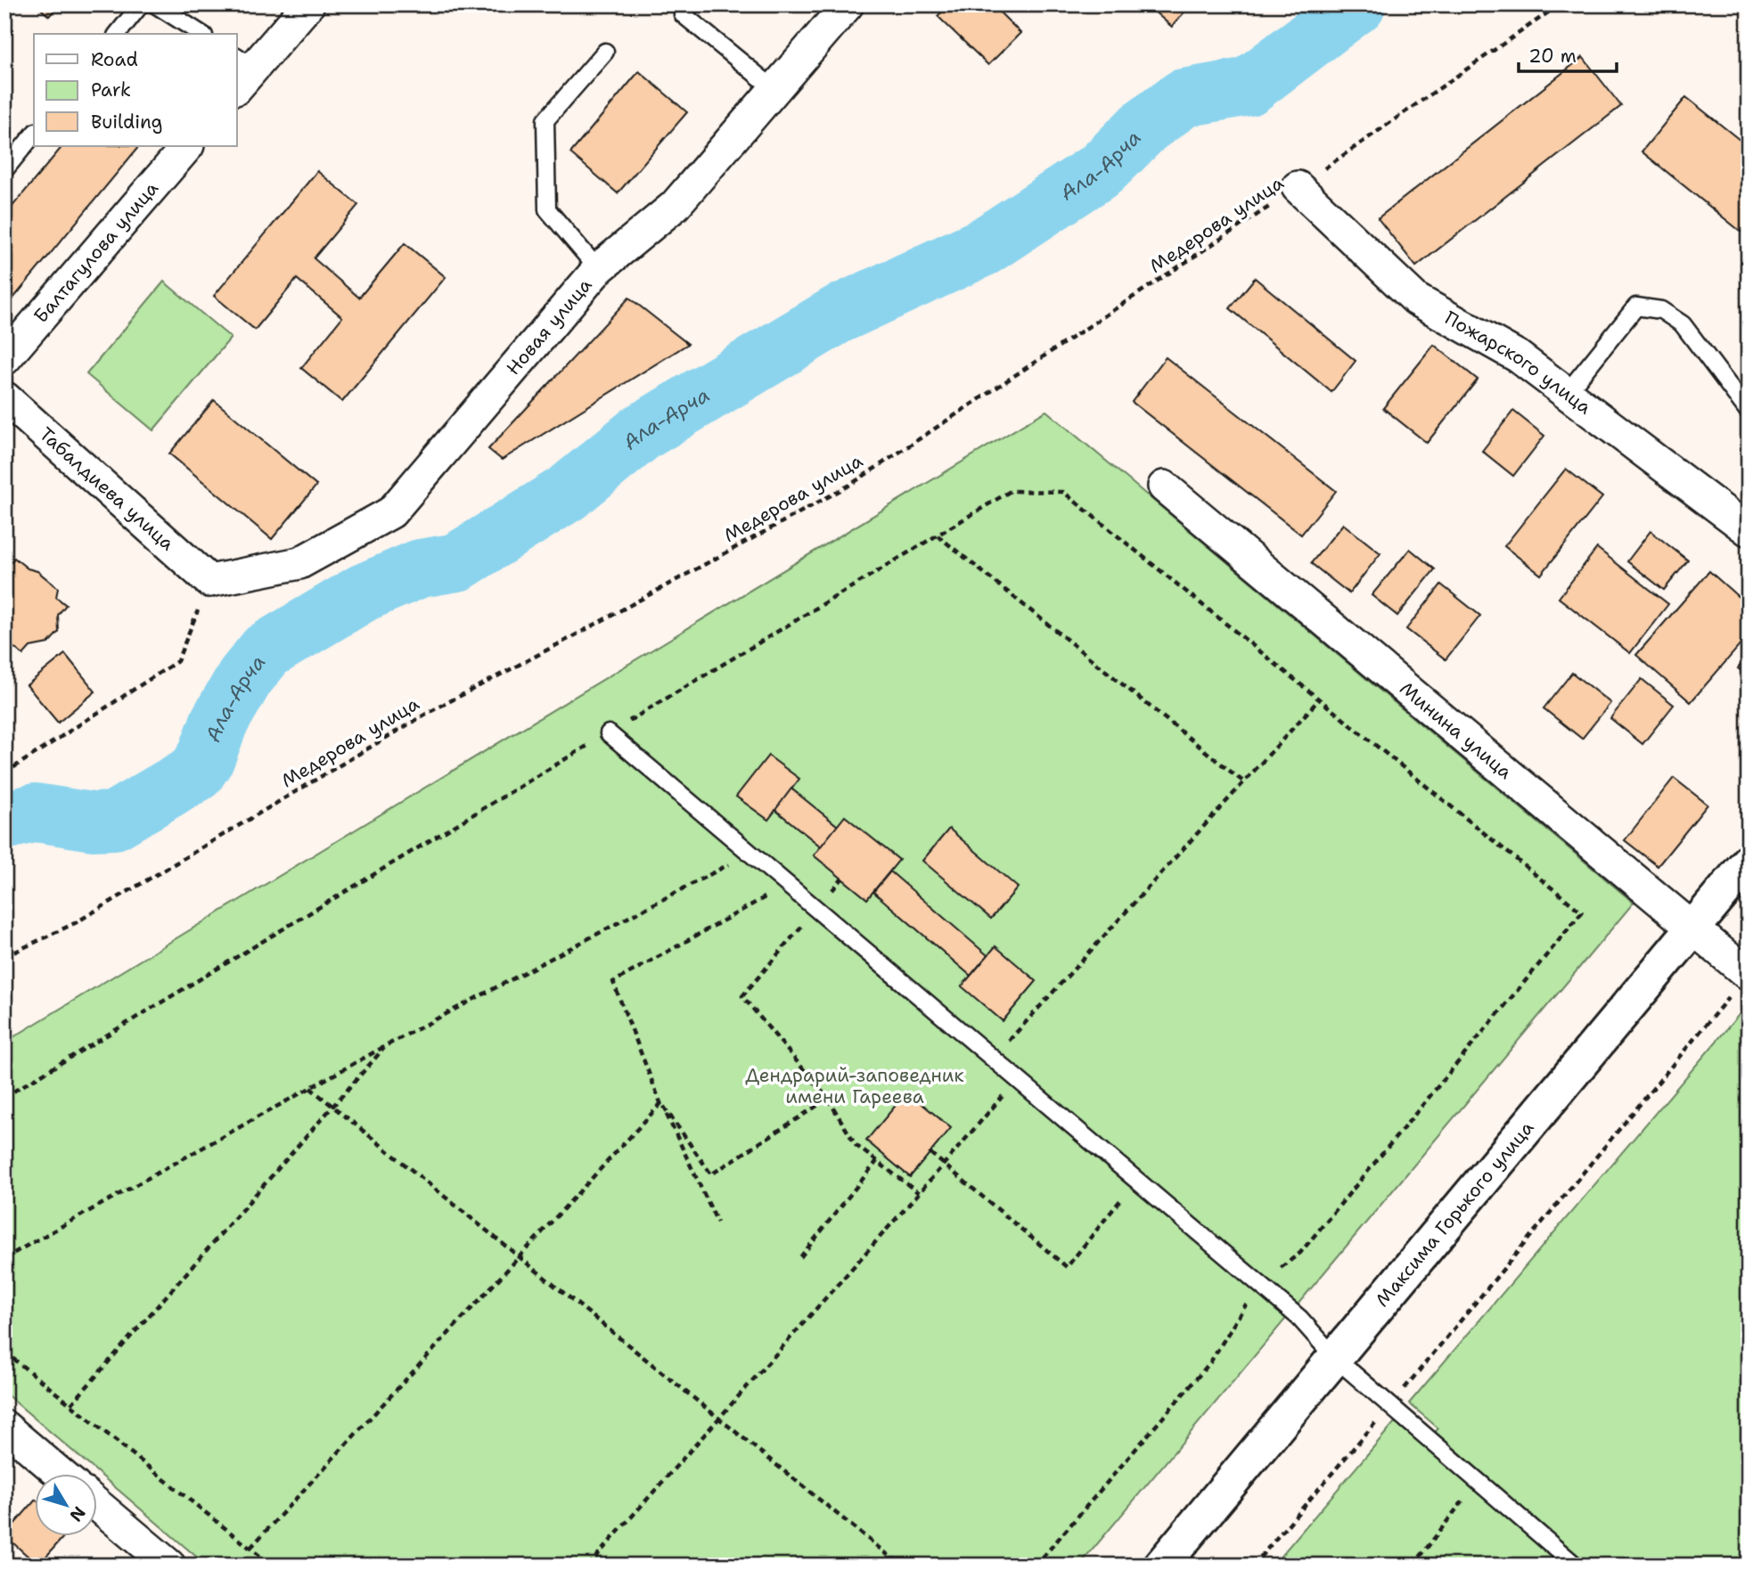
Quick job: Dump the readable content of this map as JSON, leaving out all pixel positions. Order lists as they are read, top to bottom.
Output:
{
  "streets": {
    "main road": ["Максима Горького улица"],
    "street": [
      "Балтагулова улица",
      "Новая улица",
      "Пожарского улица",
      "Табалдиева улица",
      "Минина улица"
    ],
    "path": ["Медерова улица"]
  },
  "crossings": [
    ["Медерова улица", "Пожарского улица"],
    ["Новая улица", "Табалдиева улица"],
    ["Минина улица", "Максима Горького улица"]
  ],
  "water": ["Ала-Арча"],
  "parks": ["Дендрарий-заповедник имени Гареева"],
  "legend": ["Road", "Park", "Building"],
  "scale_bar": "20 m",
  "north": "bottom right"
}
